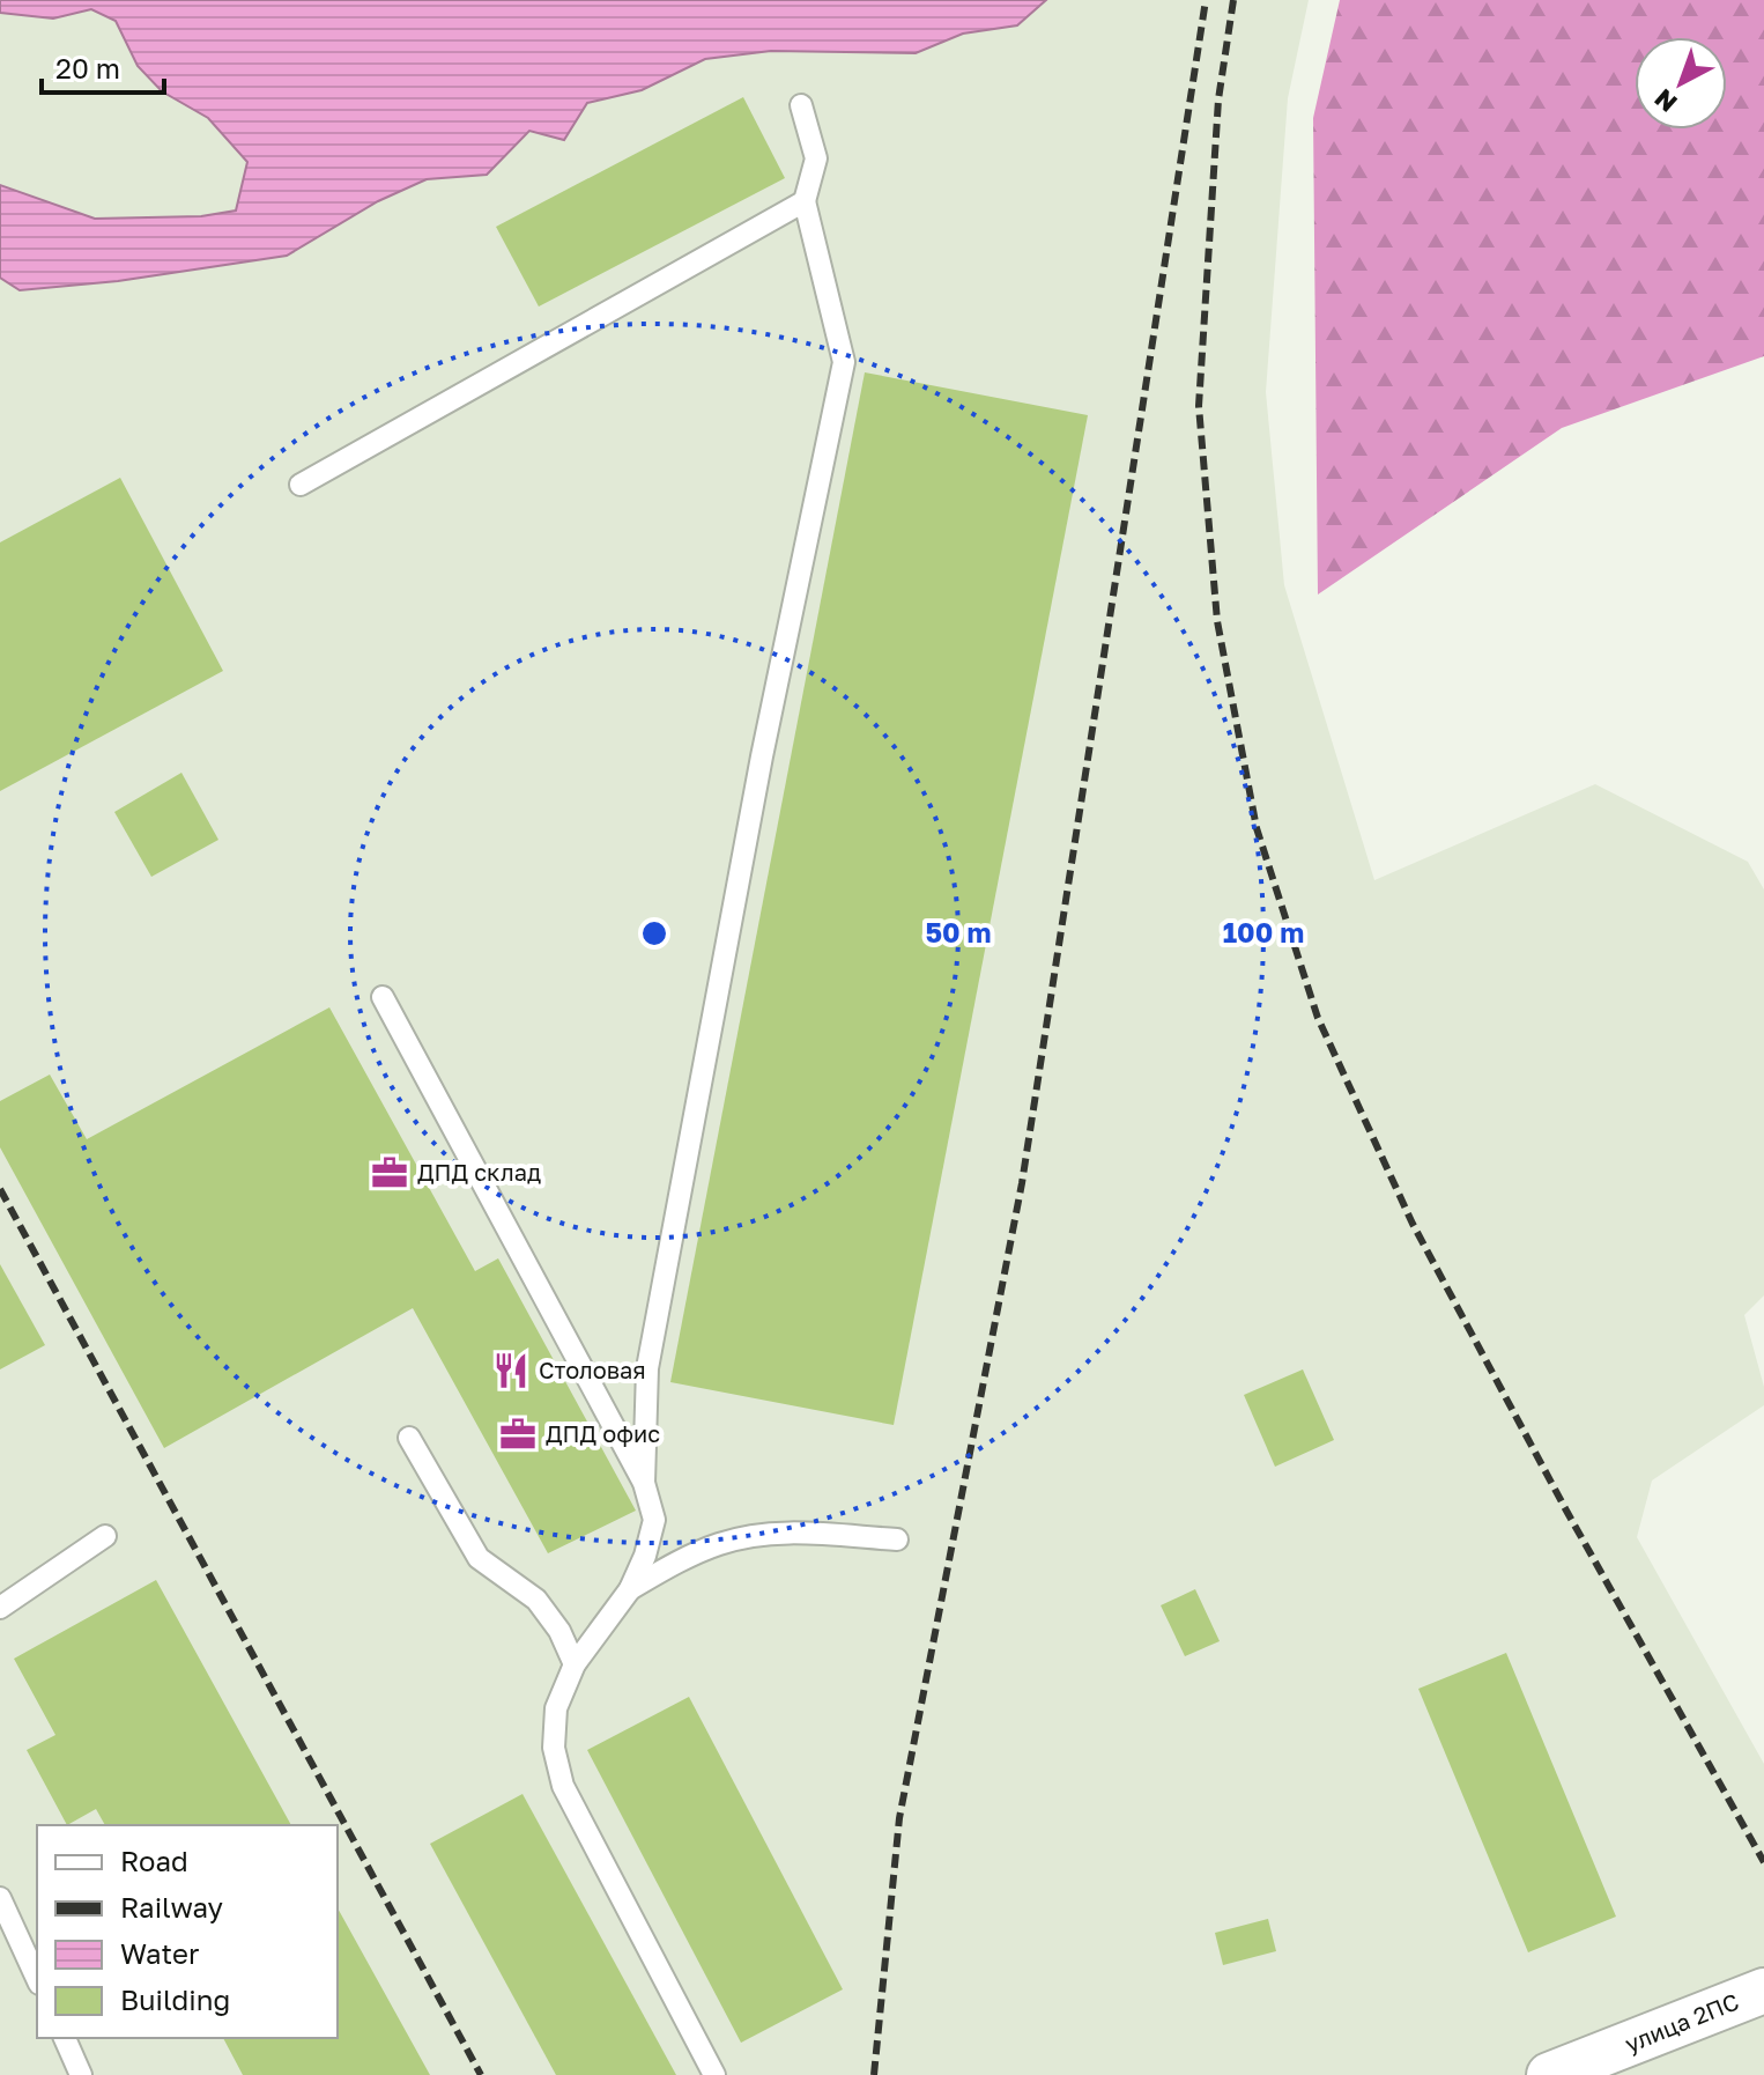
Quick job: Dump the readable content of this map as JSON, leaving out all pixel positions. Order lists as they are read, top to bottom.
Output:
{
  "streets": {
    "street": ["улица 2ПС"]
  },
  "places": {
    "office": ["ДПД склад", "ДПД офис"],
    "restaurant": ["Столовая"]
  },
  "legend": [
    "Road",
    "Railway",
    "Water",
    "Building"
  ],
  "scale_bar": "20 m",
  "north": "bottom left",
  "rings": ["50 m", "100 m"]
}
